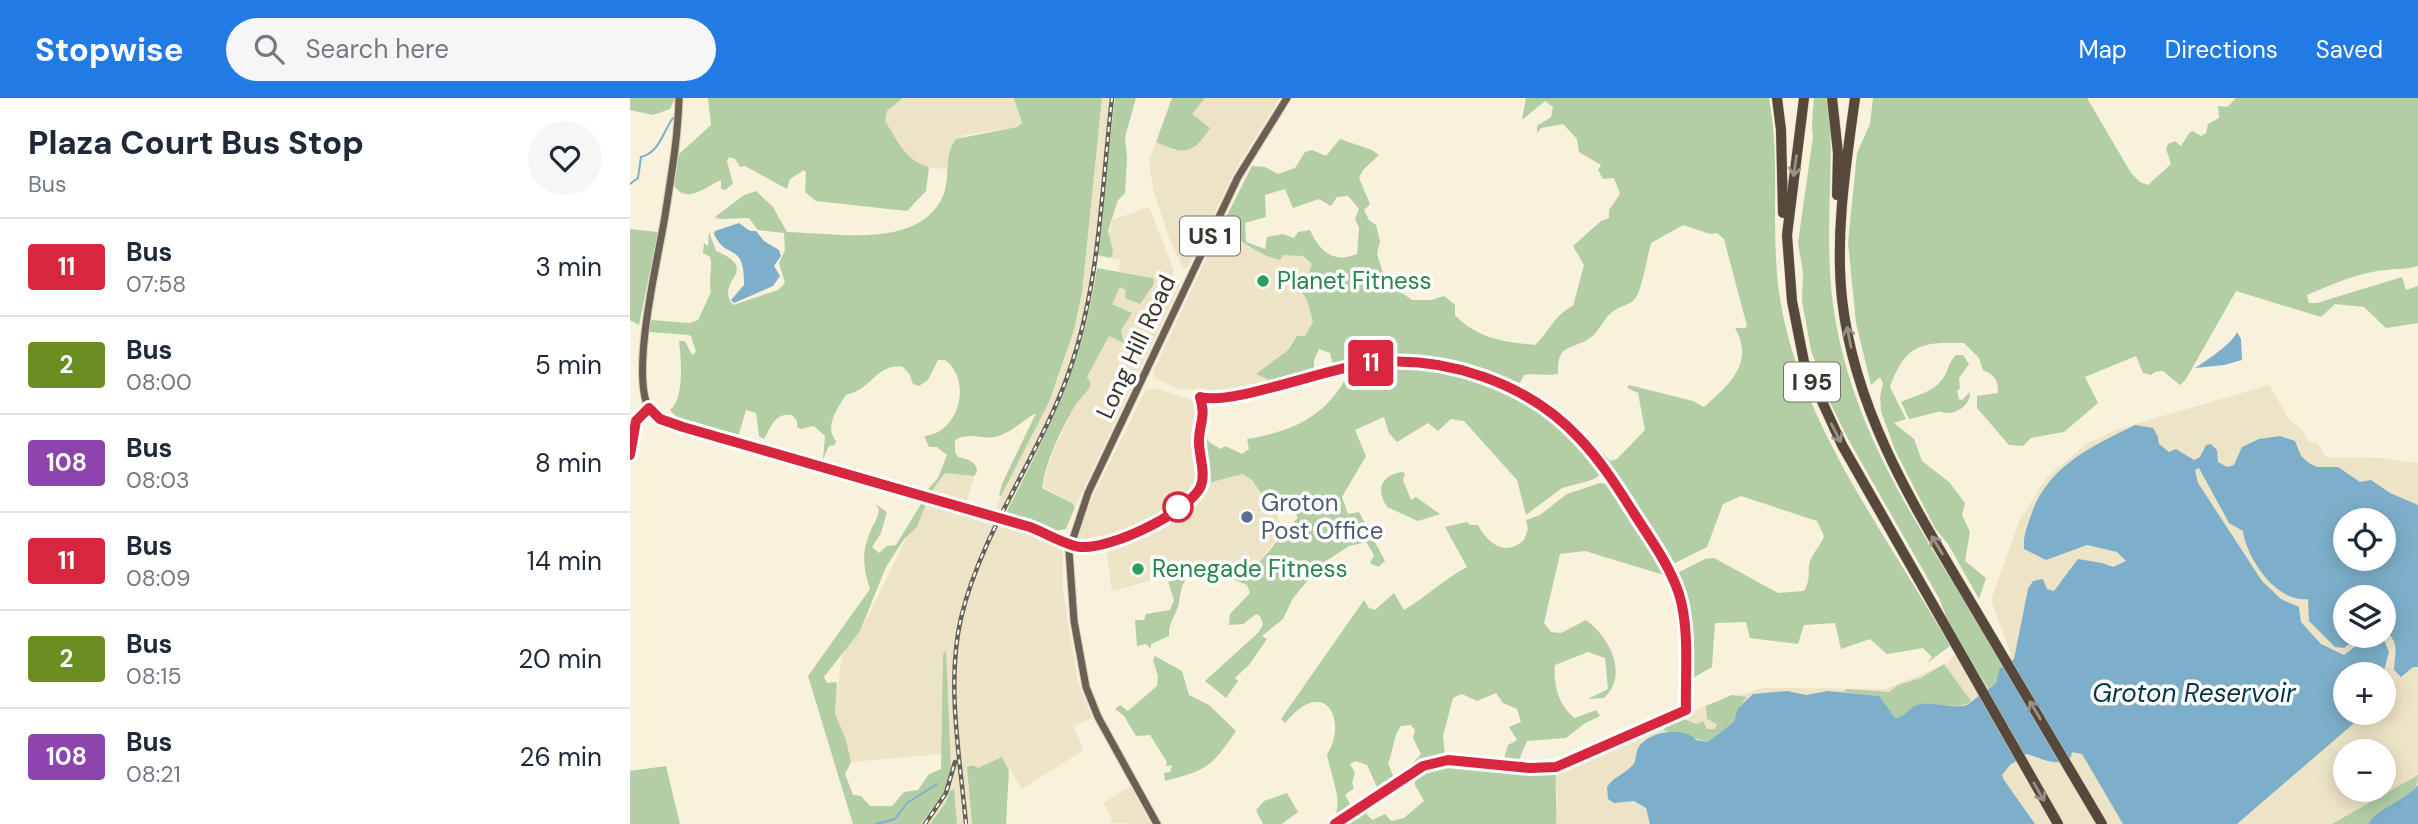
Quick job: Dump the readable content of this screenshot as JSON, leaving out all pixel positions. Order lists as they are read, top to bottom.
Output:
{
  "streets": {
    "highway": ["I 95"],
    "main road": ["US 1", "Long Hill Road"]
  },
  "water": ["Groton Reservoir"],
  "places": ["Planet Fitness", "Groton Post Office", "Renegade Fitness"],
  "lines": ["bus line 11"],
  "page": {
    "header": "Stopwise",
    "search": "Search here",
    "nav": ["Map", "Directions", "Saved"],
    "heading": ["Plaza Court Bus Stop", "Bus"],
    "on_map": "11",
    "list": [
      {
        "mark": "11",
        "name": "Bus",
        "note": "07:58",
        "value": "3 min"
      },
      {
        "mark": "2",
        "name": "Bus",
        "note": "08:00",
        "value": "5 min"
      },
      {
        "mark": "108",
        "name": "Bus",
        "note": "08:03",
        "value": "8 min"
      },
      {
        "mark": "11",
        "name": "Bus",
        "note": "08:09",
        "value": "14 min"
      },
      {
        "mark": "2",
        "name": "Bus",
        "note": "08:15",
        "value": "20 min"
      },
      {
        "mark": "108",
        "name": "Bus",
        "note": "08:21",
        "value": "26 min"
      }
    ],
    "map_buttons": ["+", "−"]
  }
}
